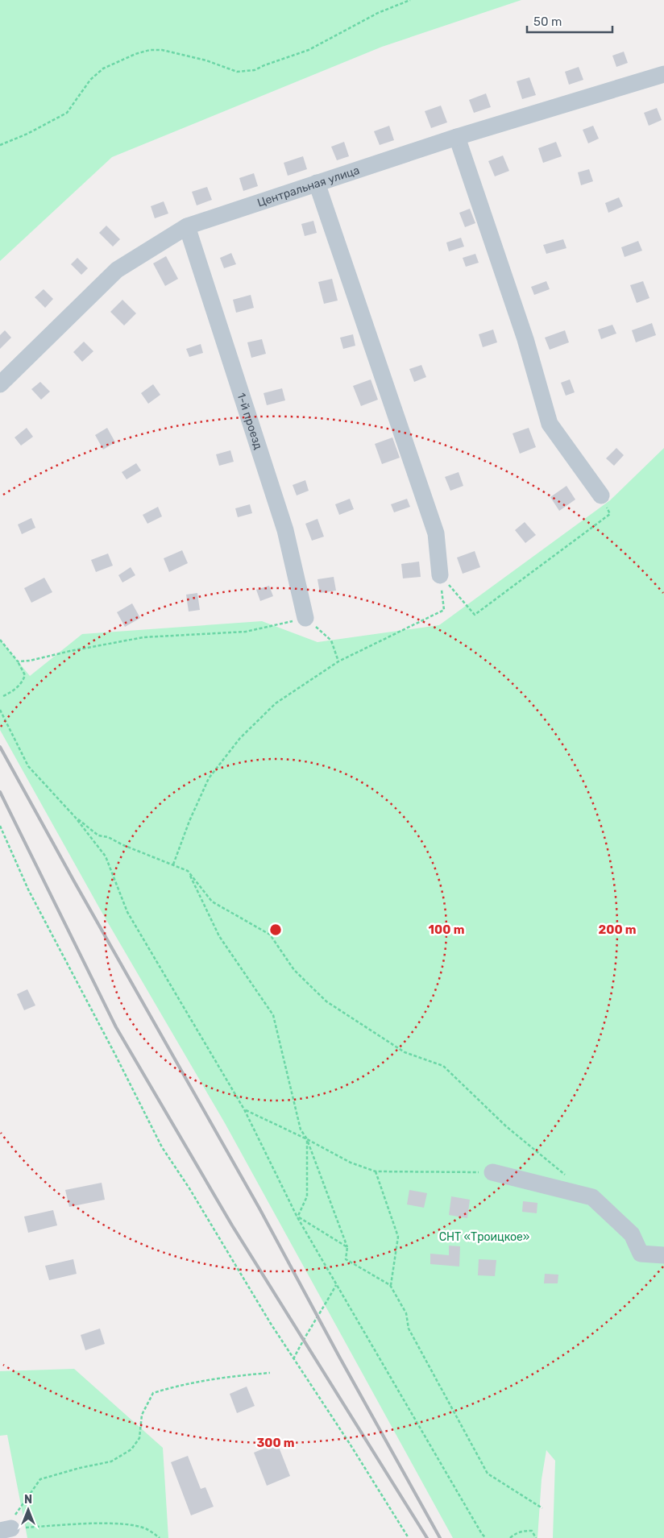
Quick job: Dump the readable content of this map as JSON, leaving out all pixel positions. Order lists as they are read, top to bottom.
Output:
{
  "streets": {
    "street": ["Центральная улица", "1-й проезд"]
  },
  "crossings": [
    ["Центральная улица", "1-й проезд"]
  ],
  "parks": ["СНТ «Троицкое»"],
  "scale_bar": "50 m",
  "north": "top",
  "rings": ["100 m", "200 m", "300 m"]
}
